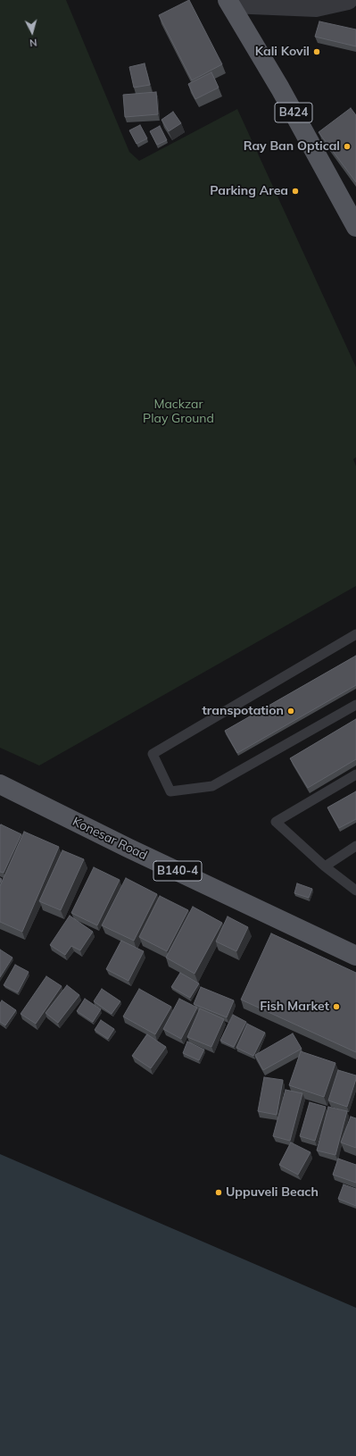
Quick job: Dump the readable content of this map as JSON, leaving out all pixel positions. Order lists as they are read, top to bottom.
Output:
{
  "streets": {
    "main road": ["B424", "Konesar Road", "B140-4"]
  },
  "parks": ["Mackzar Play Ground"],
  "places": [
    "Kali Kovil",
    "Ray Ban Optical",
    "Parking Area",
    "transpotation",
    "Fish Market",
    "Uppuveli Beach"
  ],
  "north": "bottom"
}
